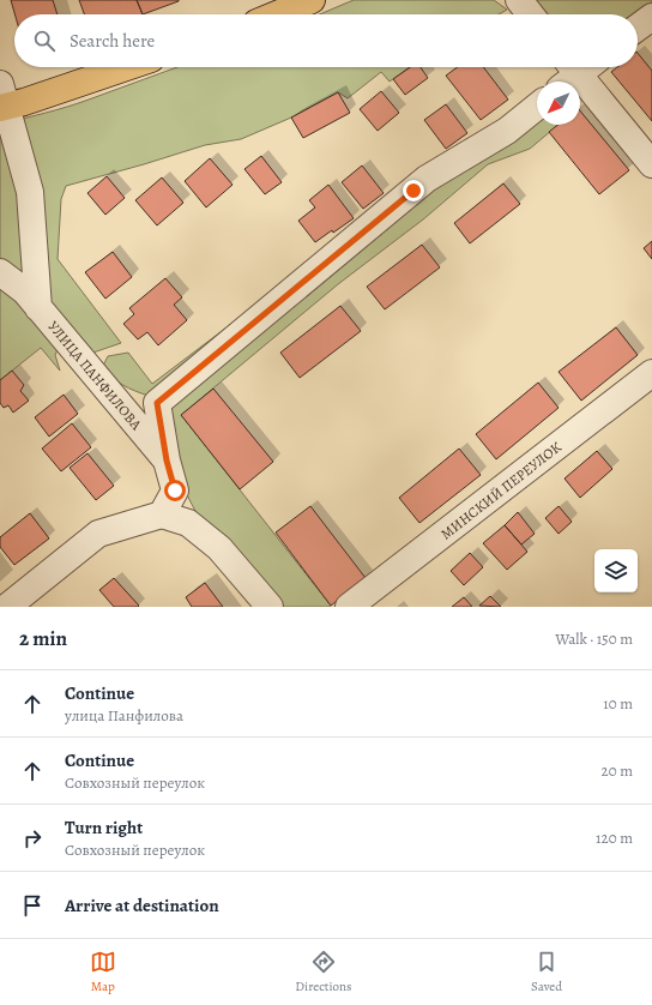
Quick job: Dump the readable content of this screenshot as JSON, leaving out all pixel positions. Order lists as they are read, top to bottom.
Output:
{
  "streets": {
    "street": ["УЛИЦА ПАНФИЛОВА", "МИНСКИЙ ПЕРЕУЛОК"]
  },
  "north": "bottom left",
  "page": {
    "search": "Search here",
    "heading": ["2 min", "Walk · 150 m"],
    "list": [
      ["Continue", "улица Панфилова", "10 m"],
      ["Continue", "Совхозный переулок", "20 m"],
      ["Turn right", "Совхозный переулок", "120 m"],
      "Arrive at destination"
    ],
    "nav": ["Map", "Directions", "Saved"]
  }
}
